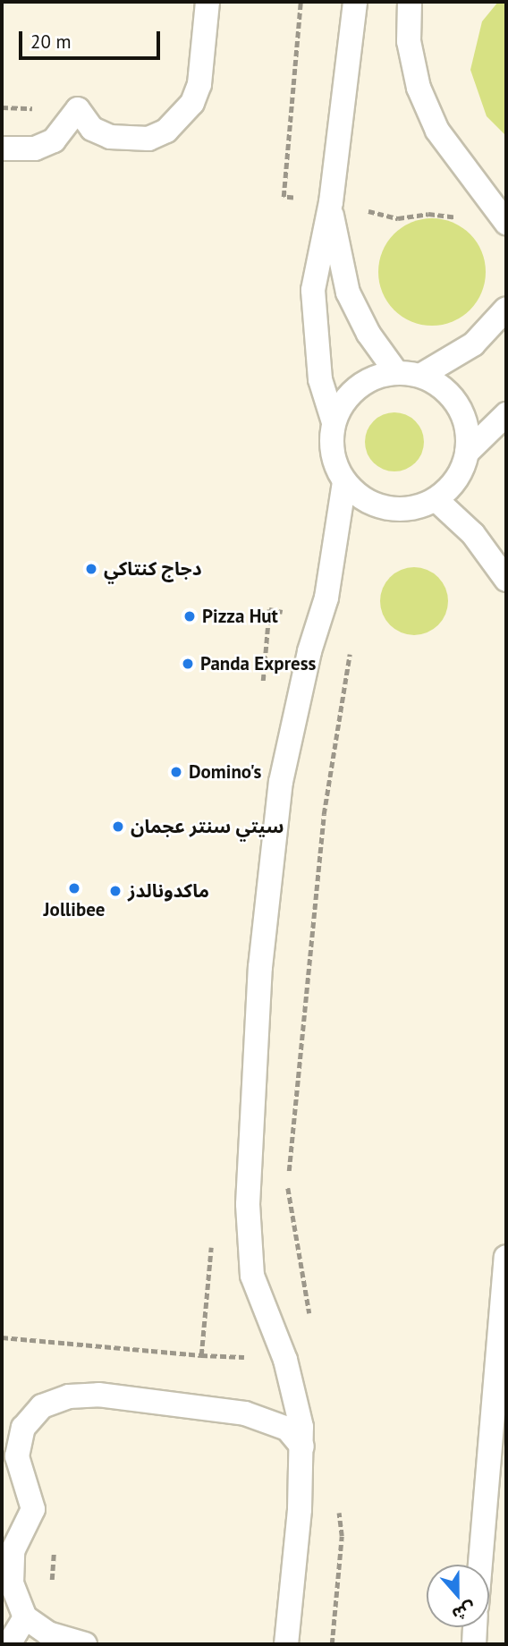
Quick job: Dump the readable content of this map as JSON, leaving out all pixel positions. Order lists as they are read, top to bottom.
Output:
{
  "places": [
    "دجاج كنتاكي",
    "Pizza Hut",
    "Panda Express",
    "Domino's",
    "سيتي سنتر عجمان",
    "Jollibee",
    "ماكدونالدز"
  ],
  "scale_bar": "20 m",
  "north": "bottom"
}
